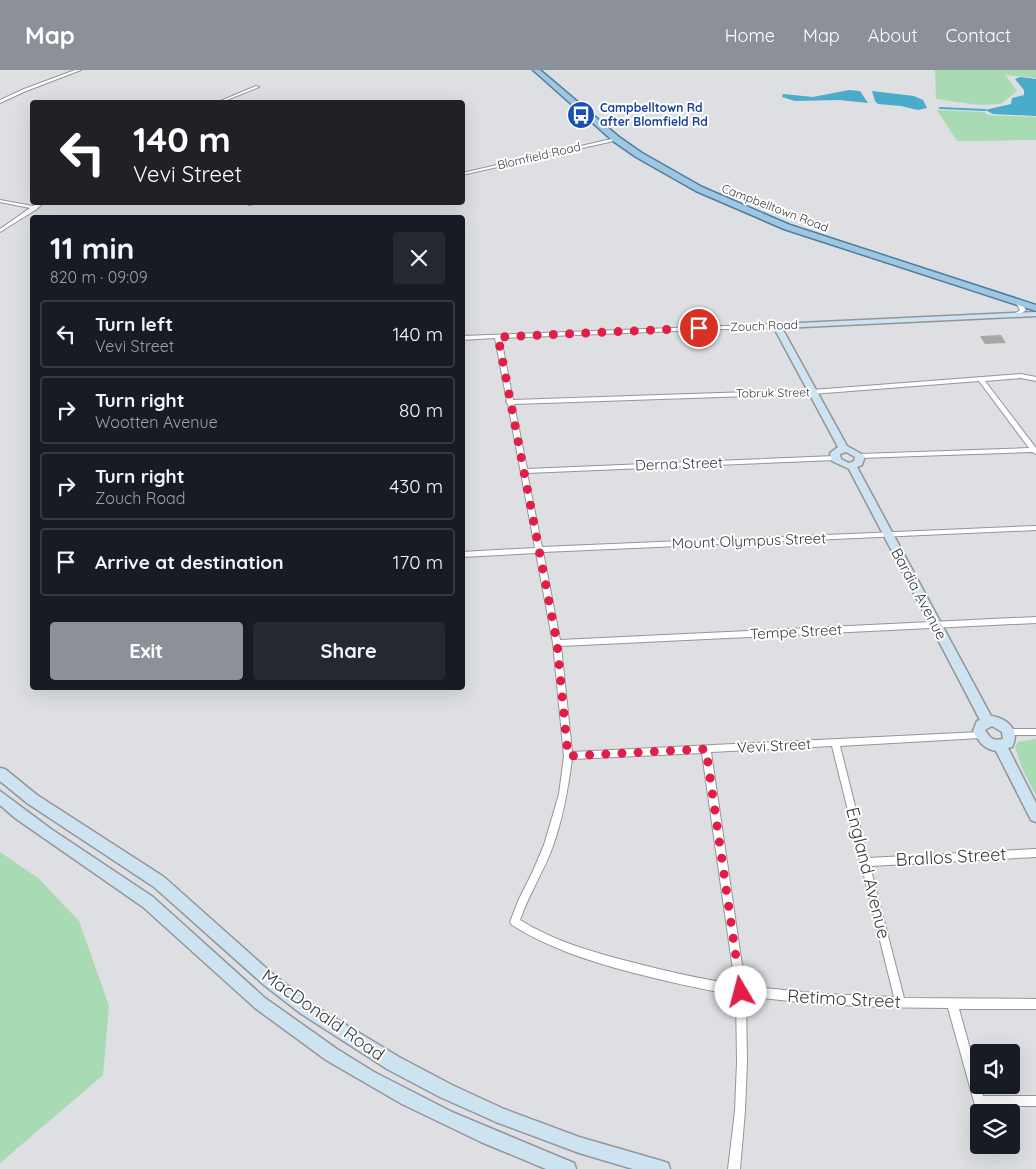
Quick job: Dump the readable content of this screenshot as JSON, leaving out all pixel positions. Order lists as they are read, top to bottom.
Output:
{
  "streets": {
    "main road": ["Campbelltown Road"],
    "street": [
      "Blomfield Road",
      "Zouch Road",
      "Tobruk Street",
      "Derna Street",
      "Mount Olympus Street",
      "Bardia Avenue",
      "Tempe Street",
      "Vevi Street",
      "Brallos Street",
      "England Avenue",
      "Retimo Street",
      "MacDonald Road"
    ]
  },
  "crossings": [
    ["Blomfield Road", "Campbelltown Road"],
    ["Mount Olympus Street", "Bardia Avenue"],
    ["Bardia Avenue", "Tempe Street"],
    ["Bardia Avenue", "Vevi Street"],
    ["Vevi Street", "England Avenue"],
    ["Vevi Street", "Retimo Street"],
    ["Brallos Street", "England Avenue"],
    ["England Avenue", "Retimo Street"]
  ],
  "places": {
    "bus stop": ["Campbelltown Rd after Blomfield Rd"]
  },
  "page": {
    "header": "Map",
    "nav": [
      "Home",
      "Map",
      "About",
      "Contact"
    ],
    "turn": ["140 m", "Vevi Street"],
    "heading": ["11 min", "820 m · 09:09"],
    "list": [
      {
        "name": "Turn left",
        "note": "Vevi Street",
        "value": "140 m"
      },
      {
        "name": "Turn right",
        "note": "Wootten Avenue",
        "value": "80 m"
      },
      {
        "name": "Turn right",
        "note": "Zouch Road",
        "value": "430 m"
      },
      {
        "name": "Arrive at destination",
        "value": "170 m"
      }
    ],
    "buttons": ["Exit", "Share"]
  }
}
